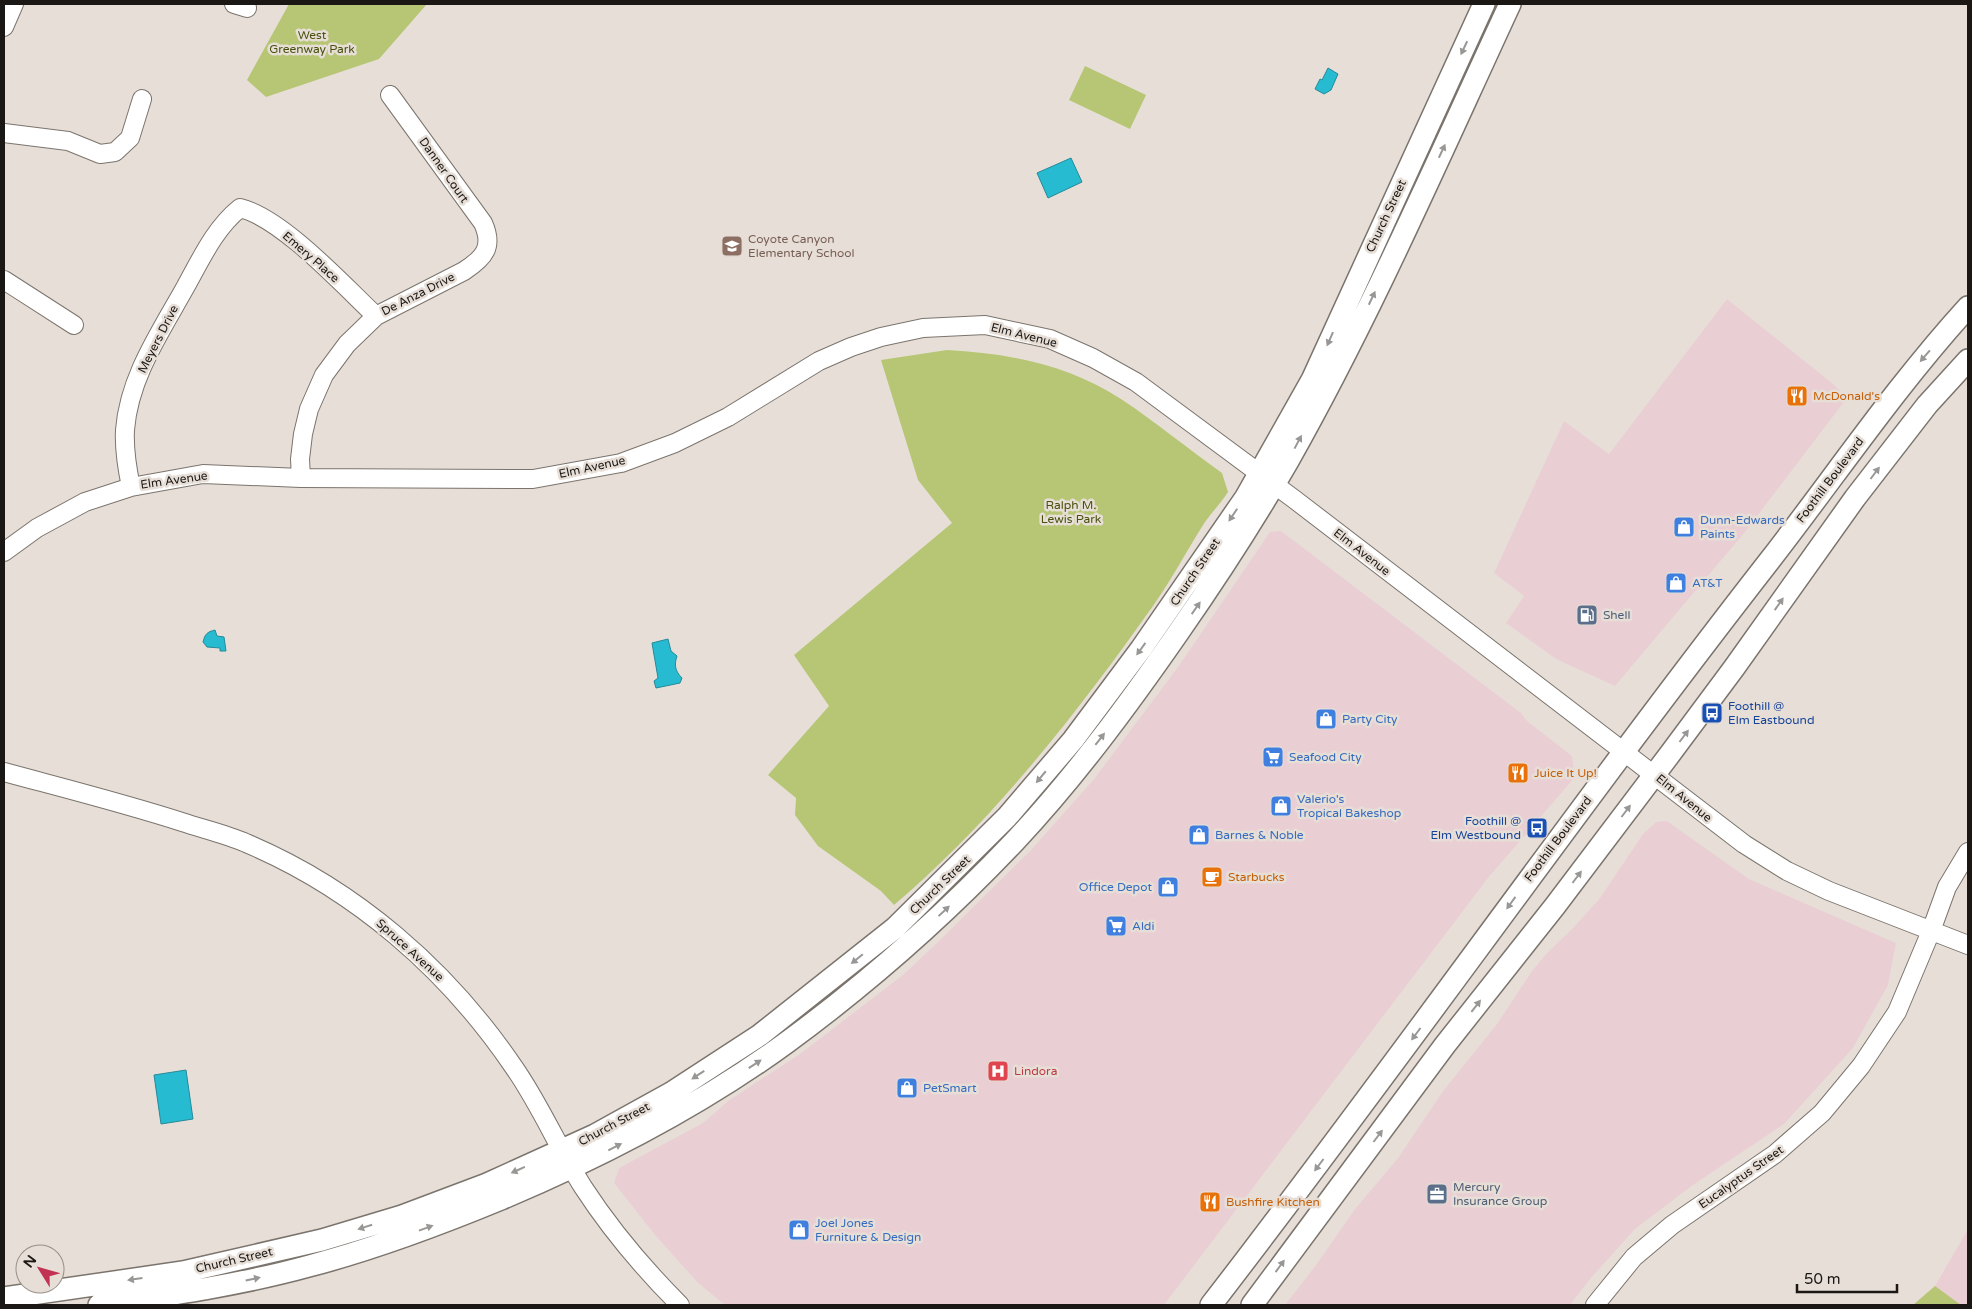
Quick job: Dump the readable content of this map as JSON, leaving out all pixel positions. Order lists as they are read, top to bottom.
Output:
{
  "streets": {
    "main road": ["Church Street", "Foothill Boulevard"],
    "street": [
      "Danner Court",
      "Emery Place",
      "De Anza Drive",
      "Elm Avenue",
      "Meyers Drive",
      "Spruce Avenue",
      "Eucalyptus Street"
    ]
  },
  "crossings": [
    ["Danner Court", "De Anza Drive"],
    ["Church Street", "Elm Avenue"],
    ["Church Street", "Spruce Avenue"],
    ["Emery Place", "De Anza Drive"],
    ["Emery Place", "Meyers Drive"],
    ["De Anza Drive", "Elm Avenue"],
    ["Elm Avenue", "Meyers Drive"],
    ["Elm Avenue", "Foothill Boulevard"],
    ["Elm Avenue", "Eucalyptus Street"]
  ],
  "parks": ["West Greenway Park", "Ralph M. Lewis Park"],
  "places": {
    "school or university": ["Coyote Canyon Elementary School"],
    "restaurant": ["McDonald's", "Juice It Up!", "Bushfire Kitchen"],
    "shop": [
      "Dunn-Edwards Paints",
      "AT&T",
      "Party City",
      "Valerio's Tropical Bakeshop",
      "Barnes & Noble",
      "Office Depot",
      "PetSmart",
      "Joel Jones Furniture & Design"
    ],
    "fuel station": ["Shell"],
    "bus stop": ["Foothill @ Elm Eastbound", "Foothill @ Elm Westbound"],
    "supermarket": ["Seafood City", "Aldi"],
    "cafe": ["Starbucks"],
    "hospital": ["Lindora"],
    "office": ["Mercury Insurance Group"]
  },
  "scale_bar": "50 m",
  "north": "top left"
}
